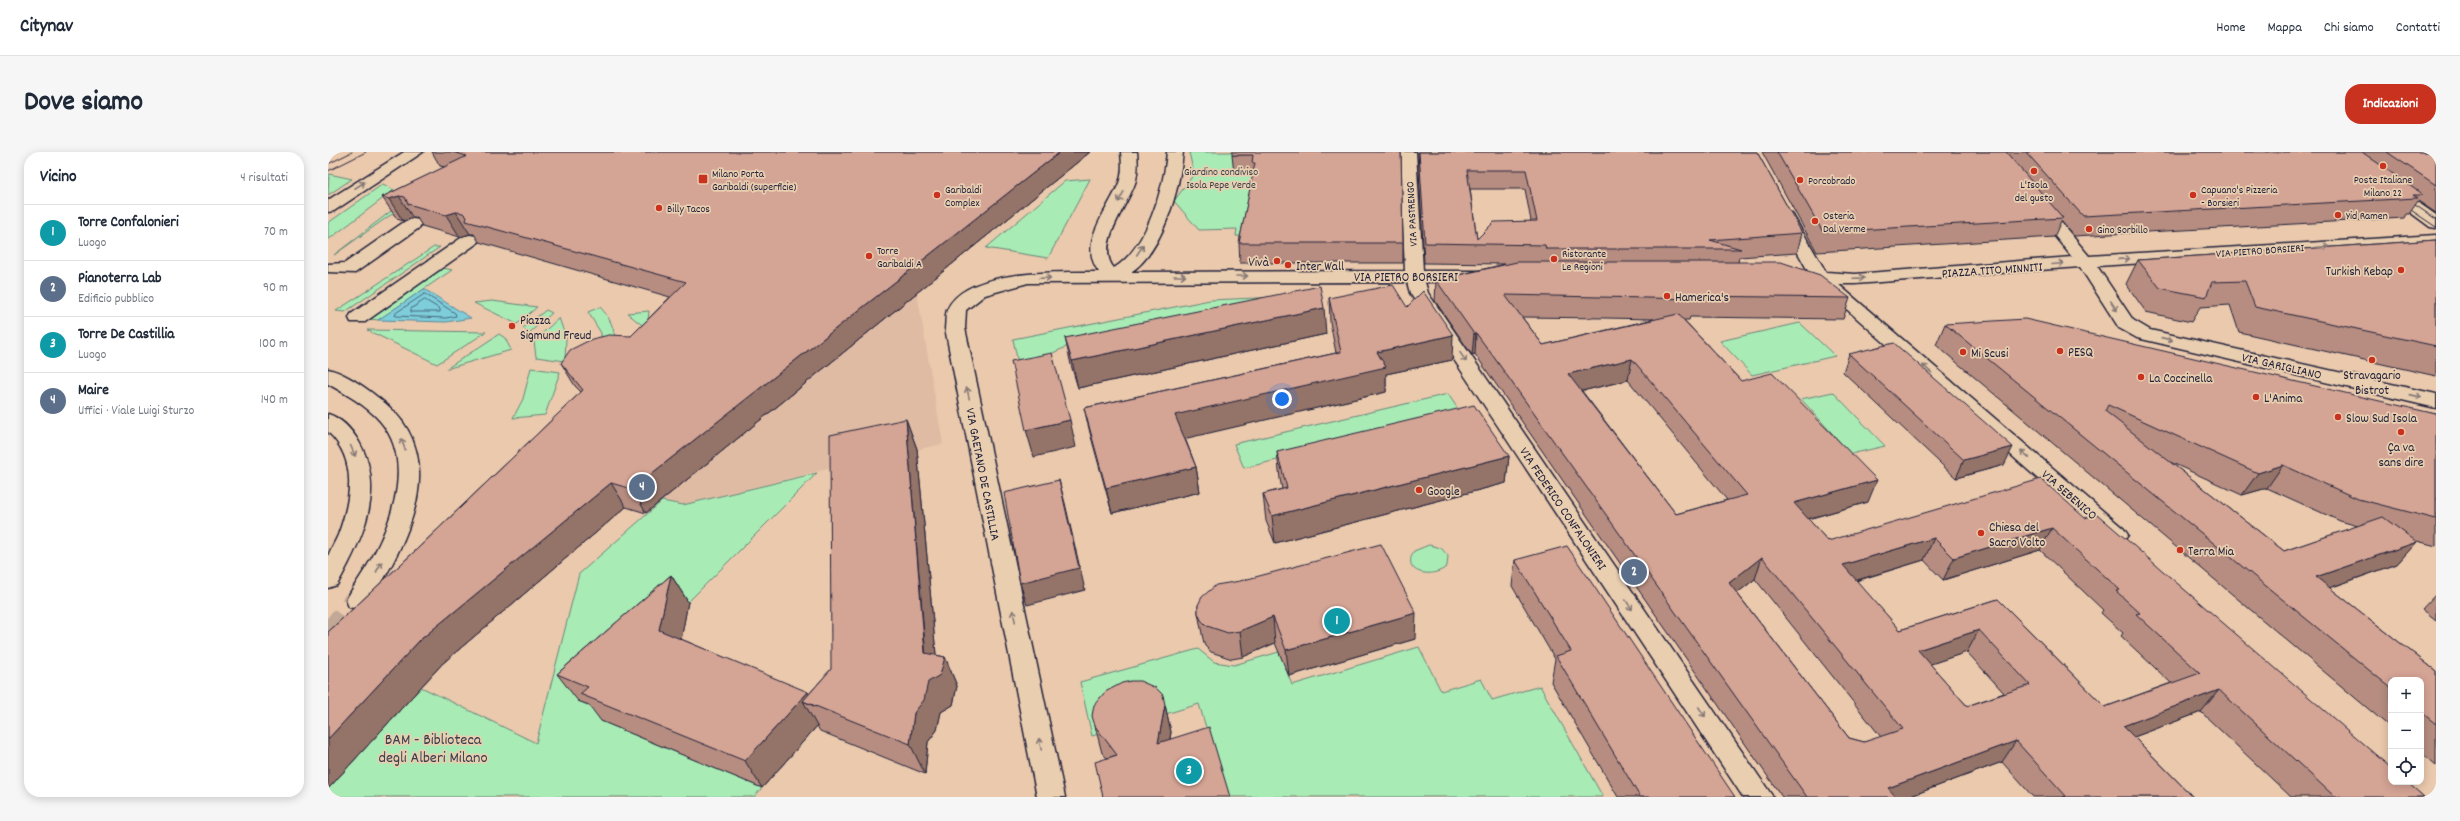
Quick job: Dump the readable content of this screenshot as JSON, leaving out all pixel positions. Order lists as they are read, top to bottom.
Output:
{
  "streets": {
    "street": [
      "VIA PASTRENGO",
      "VIA PIETRO BORSIERI",
      "PIAZZA TITO MINNITI",
      "VIA GARIGLIANO",
      "VIA GAETANO DE CASTILLIA",
      "VIA SEBENICO",
      "VIA FEDERICO CONFALONIERI"
    ]
  },
  "crossings": [
    ["VIA PASTRENGO", "VIA PIETRO BORSIERI"],
    ["VIA PASTRENGO", "VIA FEDERICO CONFALONIERI"],
    ["VIA PIETRO BORSIERI", "PIAZZA TITO MINNITI"],
    ["VIA PIETRO BORSIERI", "VIA GARIGLIANO"],
    ["VIA PIETRO BORSIERI", "VIA GAETANO DE CASTILLIA"],
    ["VIA PIETRO BORSIERI", "VIA FEDERICO CONFALONIERI"],
    ["PIAZZA TITO MINNITI", "VIA GARIGLIANO"],
    ["PIAZZA TITO MINNITI", "VIA SEBENICO"]
  ],
  "one_way": [
    "VIA PIETRO BORSIERI",
    "PIAZZA TITO MINNITI",
    "VIA GARIGLIANO",
    "VIA SEBENICO",
    "VIA FEDERICO CONFALONIERI"
  ],
  "parks": ["Giardino condiviso Isola Pepe Verde", "BAM - Biblioteca degli Alberi Milano"],
  "places": {
    "other": [
      "Poste Italiane Milano 22",
      "L'Isola del gusto",
      "Porcobrado",
      "Garibaldi Complex",
      "Capuano's Pizzeria - Borsieri",
      "Billy Tacos",
      "Yid Ramen",
      "Osteria Dal Verme",
      "Gino Sorbillo",
      "Torre Garibaldi A",
      "Ristorante Le Regioni",
      "Vivà",
      "Inter Wall",
      "Turkish Kebap",
      "Hamerica's",
      "Piazza Sigmund Freud",
      "PESQ",
      "Mi Scusi",
      "Stravagario Bistrot",
      "La Coccinella",
      "L'Anima",
      "Slow Sud Isola",
      "Ça va sans dire",
      "Google",
      "Chiesa del Sacro Volto",
      "Terra Mia"
    ],
    "transit": ["Milano Porta Garibaldi (superficie)"]
  },
  "page": {
    "header": "Citynav",
    "nav": [
      "Home",
      "Mappa",
      "Chi siamo",
      "Contatti"
    ],
    "title": "Dove siamo",
    "buttons": "Indicazioni",
    "heading": ["Vicino", "4 risultati"],
    "list": [
      {
        "mark": "1",
        "name": "Torre Confalonieri",
        "note": "Luogo",
        "value": "70 m"
      },
      {
        "mark": "2",
        "name": "Pianoterra Lab",
        "note": "Edificio pubblico",
        "value": "90 m"
      },
      {
        "mark": "3",
        "name": "Torre De Castillia",
        "note": "Luogo",
        "value": "100 m"
      },
      {
        "mark": "4",
        "name": "Maire",
        "note": "Uffici · Viale Luigi Sturzo",
        "value": "140 m"
      }
    ],
    "pins": [
      "4",
      "2",
      "1",
      "3"
    ],
    "map_buttons": ["+", "−"]
  }
}
